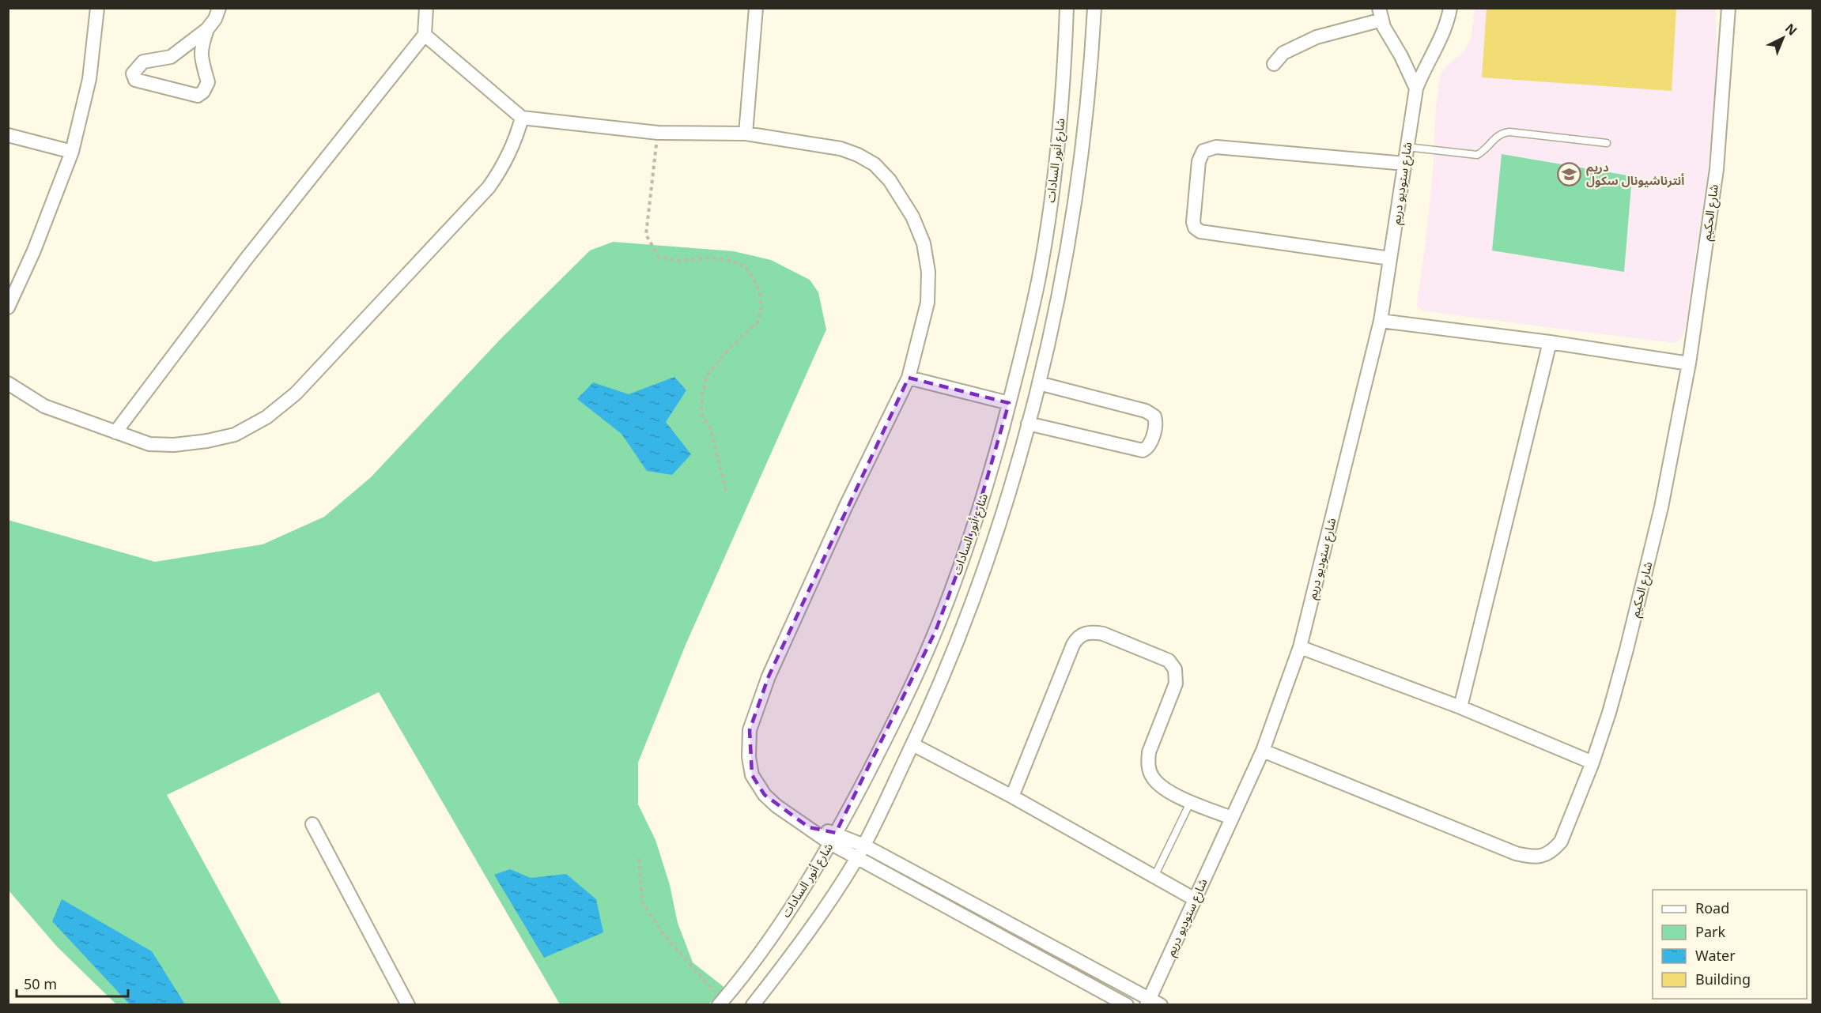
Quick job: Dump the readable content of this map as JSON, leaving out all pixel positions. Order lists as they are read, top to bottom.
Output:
{
  "streets": {
    "street": ["شارع أنور السادات", "شارع ستوديو دريم", "شارع الحكيم"]
  },
  "crossings": [
    ["شارع ستوديو دريم", "شارع الحكيم"]
  ],
  "places": {
    "school or university": ["دريم أنترناشيونال سكول"]
  },
  "legend": [
    "Road",
    "Park",
    "Water",
    "Building"
  ],
  "scale_bar": "50 m",
  "north": "top right"
}
